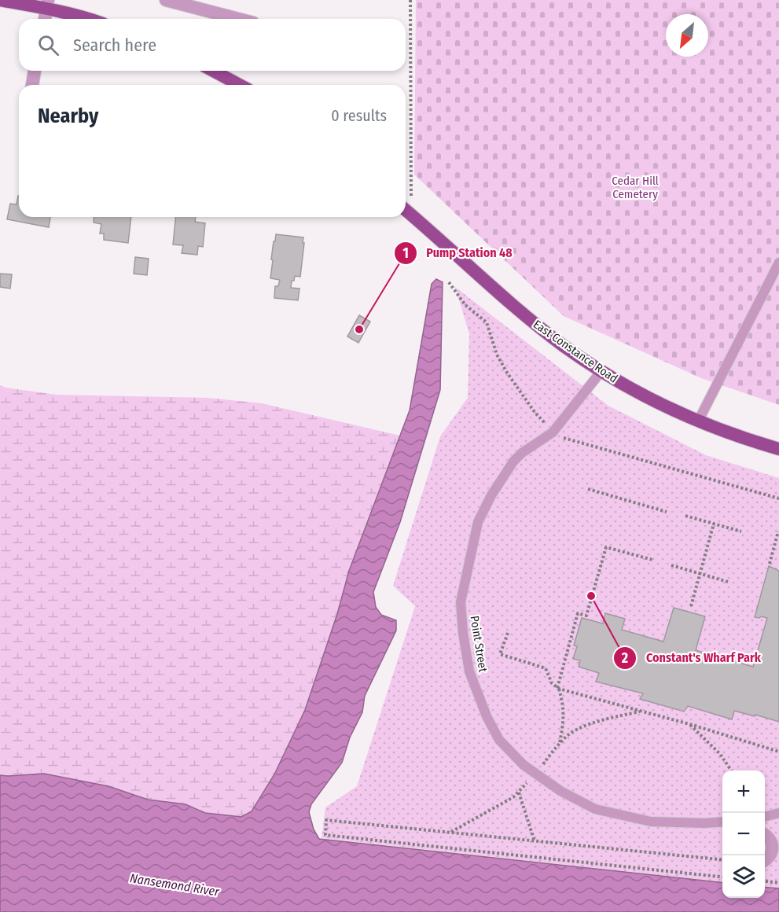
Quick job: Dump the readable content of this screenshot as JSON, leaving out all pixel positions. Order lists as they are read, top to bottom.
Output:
{
  "streets": {
    "main road": ["East Constance Road"],
    "lane": ["Point Street"]
  },
  "crossings": [
    ["East Constance Road", "Point Street"]
  ],
  "water": ["Nansemond River"],
  "parks": ["Cedar Hill Cemetery"],
  "places": ["Pump Station 48", "Constant's Wharf Park"],
  "north": "bottom left",
  "page": {
    "search": "Search here",
    "heading": ["Nearby", "0 results"],
    "map_buttons": ["+", "−"]
  }
}
